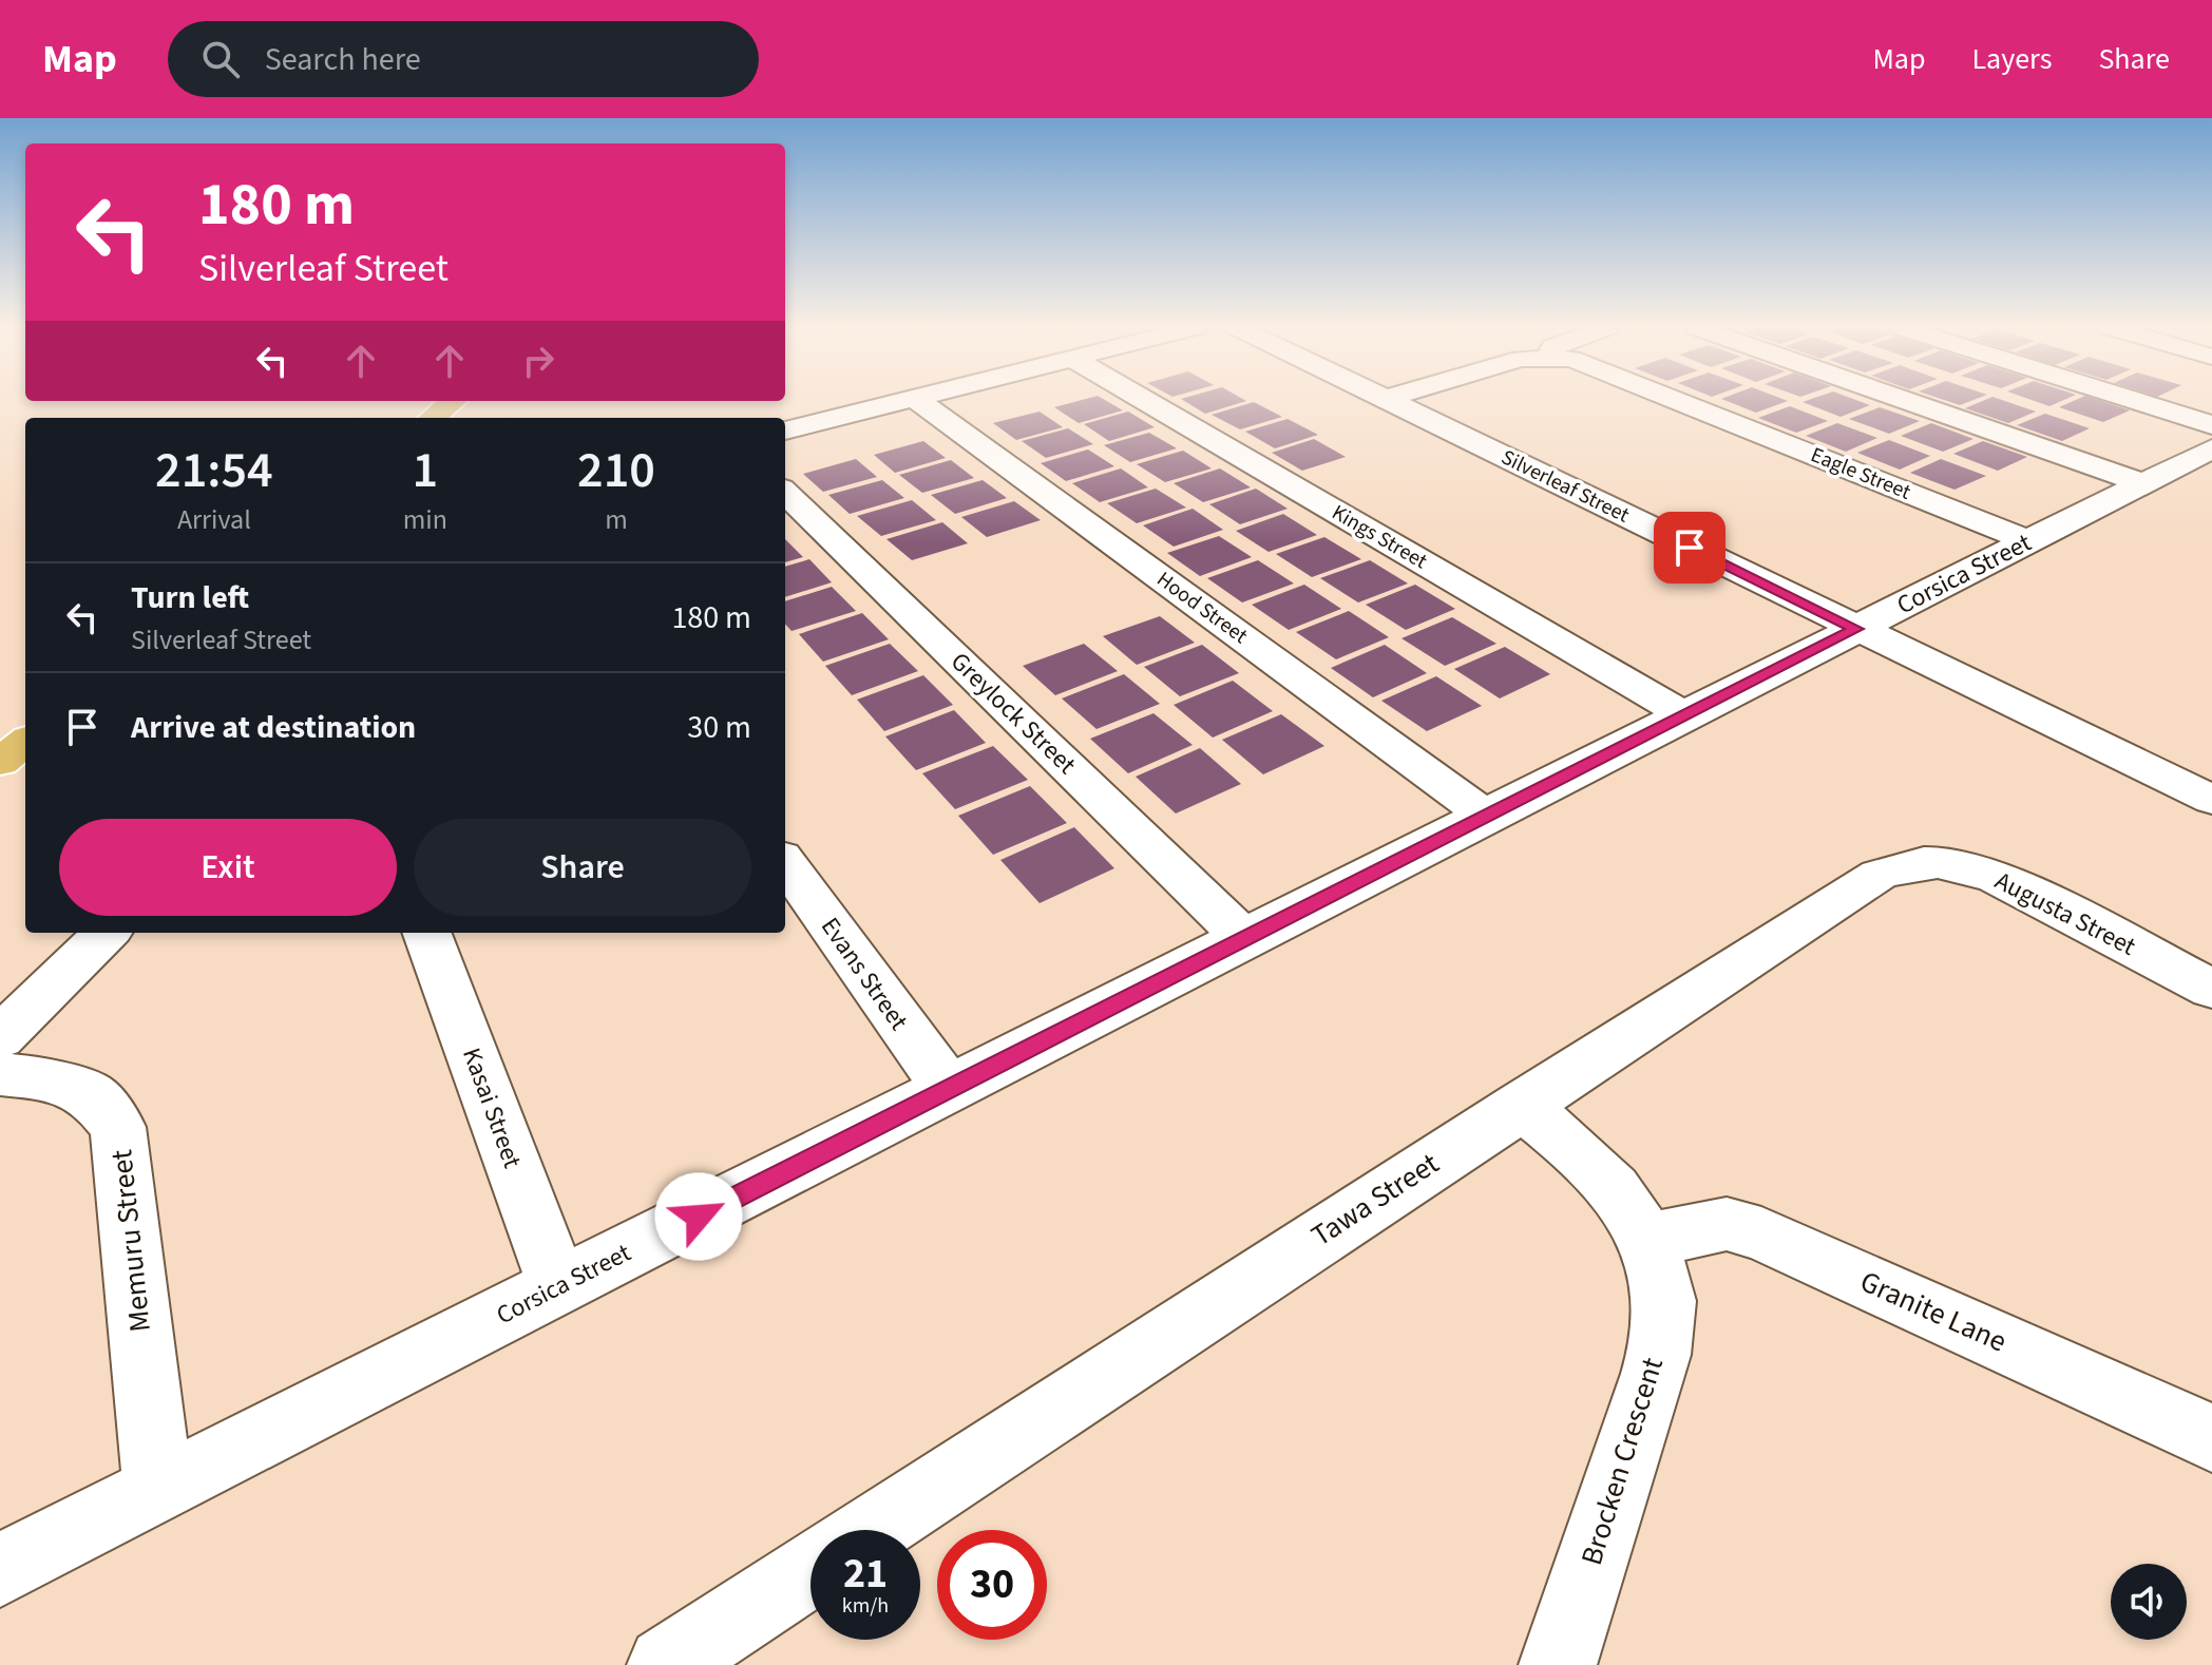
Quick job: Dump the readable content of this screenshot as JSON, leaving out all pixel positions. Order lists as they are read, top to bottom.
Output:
{
  "streets": {
    "street": [
      "Eagle Street",
      "Silverleaf Street",
      "Kings Street",
      "Corsica Street",
      "Hood Street",
      "Greylock Street",
      "Augusta Street",
      "Evans Street",
      "Kasai Street",
      "Tawa Street",
      "Memuru Street",
      "Granite Lane",
      "Brocken Crescent"
    ]
  },
  "crossings": [
    ["Eagle Street", "Corsica Street"],
    ["Silverleaf Street", "Corsica Street"],
    ["Kings Street", "Corsica Street"],
    ["Corsica Street", "Hood Street"],
    ["Corsica Street", "Greylock Street"],
    ["Corsica Street", "Evans Street"],
    ["Corsica Street", "Kasai Street"],
    ["Corsica Street", "Memuru Street"],
    ["Augusta Street", "Tawa Street"],
    ["Tawa Street", "Brocken Crescent"],
    ["Granite Lane", "Brocken Crescent"]
  ],
  "page": {
    "header": "Map",
    "search": "Search here",
    "nav": ["Map", "Layers", "Share"],
    "turn": ["180 m", "Silverleaf Street"],
    "eta": [
      "21:54",
      "Arrival",
      "1",
      "min",
      "210",
      "m"
    ],
    "list": [
      {
        "name": "Turn left",
        "note": "Silverleaf Street",
        "value": "180 m"
      },
      {
        "name": "Arrive at destination",
        "value": "30 m"
      }
    ],
    "buttons": ["Exit", "Share"],
    "speed": "21 km/h",
    "limit": "30"
  }
}
